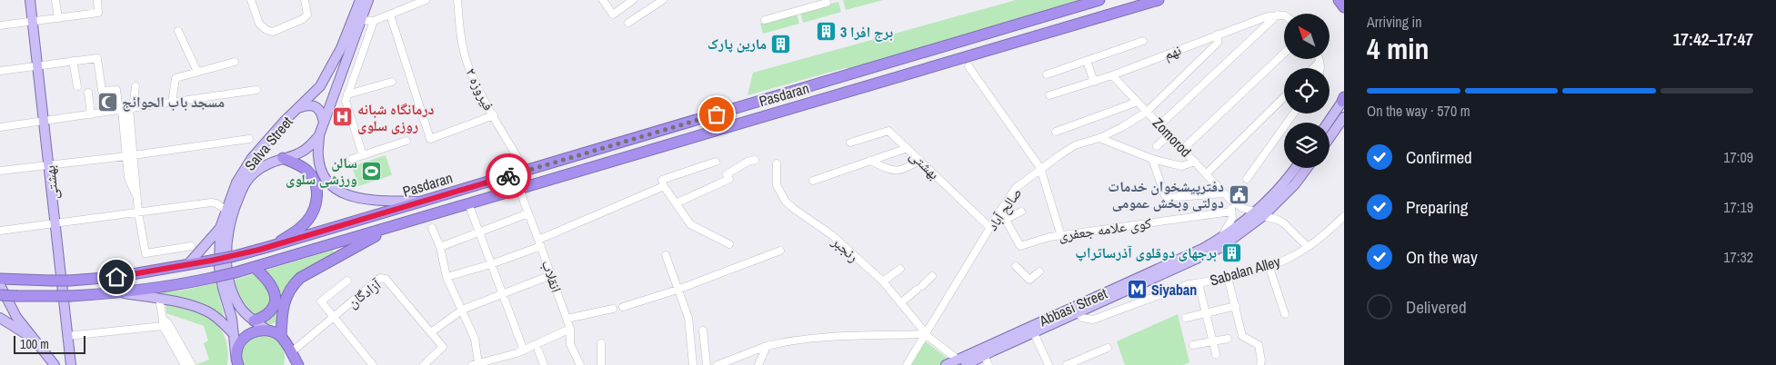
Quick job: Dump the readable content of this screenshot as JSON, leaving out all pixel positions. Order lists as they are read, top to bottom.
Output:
{
  "streets": {
    "highway": ["Pasdaran"],
    "main road": ["Salva Street", "بهشتی", "Abbasi Street"],
    "street": [
      "نهم",
      "فیروزه ٢",
      "Zomorod",
      "صالح آباد",
      "کوی علامه جعفری",
      "رنجبر",
      "Sabalan Alley",
      "انقلاب",
      "آزادگان"
    ]
  },
  "crossings": [
    ["نهم", "Zomorod"],
    ["نهم", "صالح آباد"],
    ["فیروزه ٢", "Pasdaran"],
    ["Pasdaran", "انقلاب"],
    ["Zomorod", "صالح آباد"],
    ["بهشتی", "صالح آباد"],
    ["صالح آباد", "کوی علامه جعفری"],
    ["صالح آباد", "رنجبر"],
    ["رنجبر", "Abbasi Street"],
    ["Sabalan Alley", "Abbasi Street"]
  ],
  "places": {
    "building": ["برج افرا 3", "مارین پارک", "برجهای دوقلوی آذرساتراپ"],
    "mosque": ["مسجد باب الحوائج"],
    "hospital": ["درمانگاه شبانه روزی سلوی"],
    "sports": ["سالن ورزشی سلوی"],
    "public building": ["دفترپیشخوان خدمات دولتی وبخش عمومی"],
    "metro station": ["Siyaban"]
  },
  "scale_bar": "100 m",
  "north": "top left",
  "page": {
    "heading": ["4 min", "Arriving in", "17:42–17:47"],
    "bar": "On the way · 570 m",
    "list": [
      ["Confirmed", "17:09"],
      ["Preparing", "17:19"],
      ["On the way", "17:32"],
      "Delivered"
    ],
    "scale": "100 m"
  }
}
